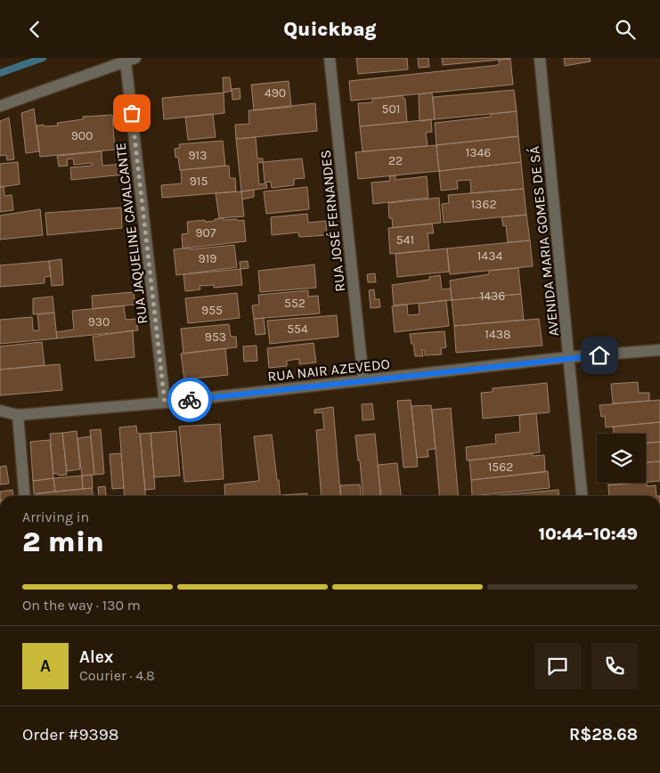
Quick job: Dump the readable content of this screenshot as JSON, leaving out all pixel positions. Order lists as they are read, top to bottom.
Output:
{
  "streets": {
    "street": [
      "RUA JOSÉ FERNANDES",
      "RUA JAQUELINE CAVALCANTE",
      "AVENIDA MARIA GOMES DE SÁ",
      "RUA NAIR AZEVEDO"
    ]
  },
  "crossings": [
    ["RUA JOSÉ FERNANDES", "RUA NAIR AZEVEDO"],
    ["RUA JAQUELINE CAVALCANTE", "RUA NAIR AZEVEDO"],
    ["AVENIDA MARIA GOMES DE SÁ", "RUA NAIR AZEVEDO"]
  ],
  "house_numbers": [
    "490",
    "501",
    "900",
    "1346",
    "913",
    "22",
    "915",
    "1362",
    "907",
    "541",
    "1434",
    "919",
    "1436",
    "552",
    "955",
    "930",
    "554",
    "1438",
    "953",
    "1562"
  ],
  "page": {
    "header": "Quickbag",
    "heading": ["2 min", "Arriving in", "10:44–10:49"],
    "panel": [
      "Alex",
      "Courier · 4.8",
      "Order #9398",
      "R$28.68"
    ],
    "bar": "On the way · 130 m",
    "round": "A"
  }
}
